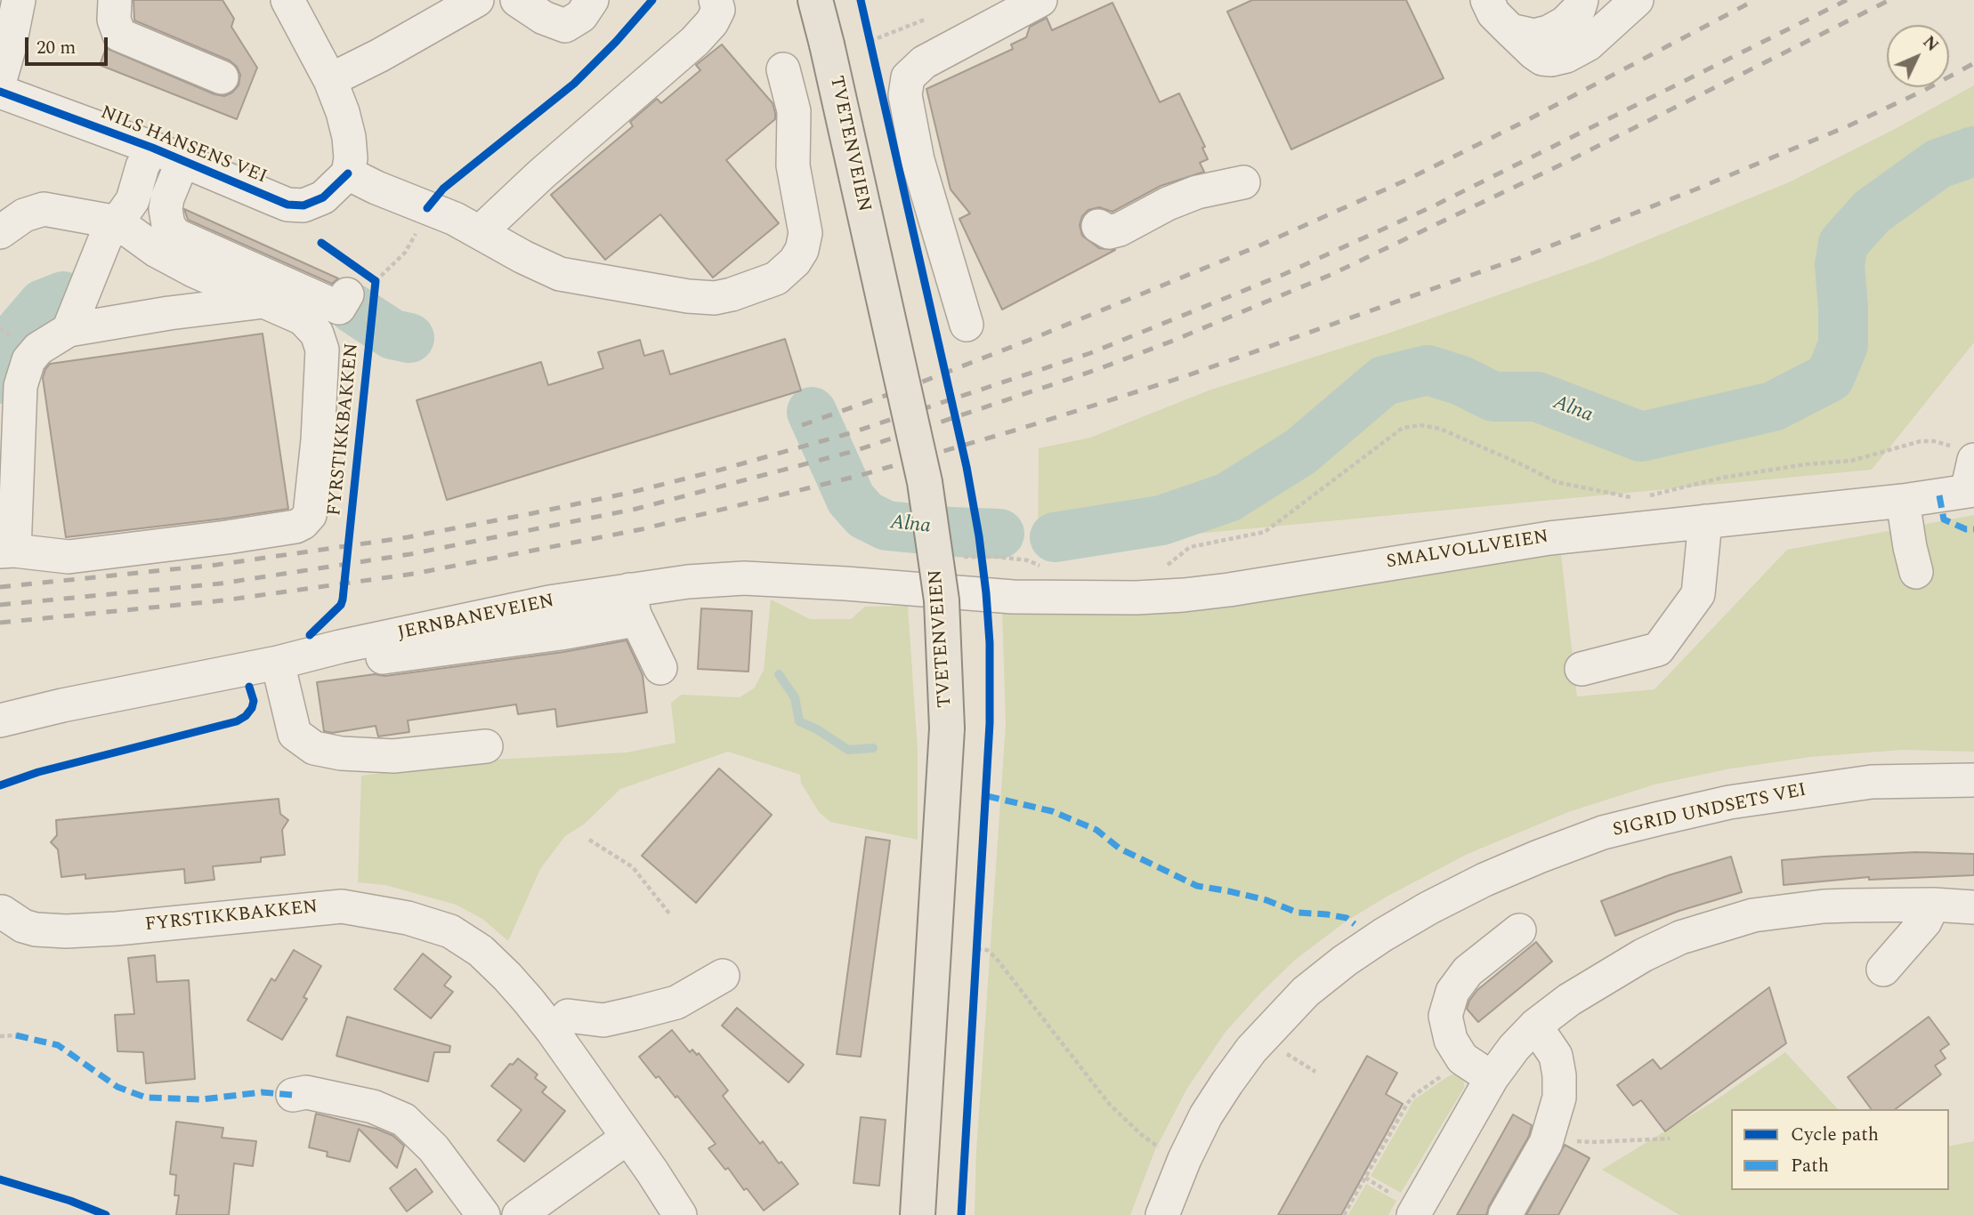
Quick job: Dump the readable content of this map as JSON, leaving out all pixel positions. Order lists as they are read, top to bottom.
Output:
{
  "streets": {
    "main road": ["TVETENVEIEN"],
    "street": [
      "NILS HANSENS VEI",
      "FYRSTIKKBAKKEN",
      "SMALVOLLVEIEN",
      "JERNBANEVEIEN",
      "SIGRID UNDSETS VEI"
    ]
  },
  "crossings": [
    ["SMALVOLLVEIEN", "JERNBANEVEIEN"]
  ],
  "water": ["Alna"],
  "legend": ["Cycle path", "Path"],
  "scale_bar": "20 m",
  "north": "top right"
}
